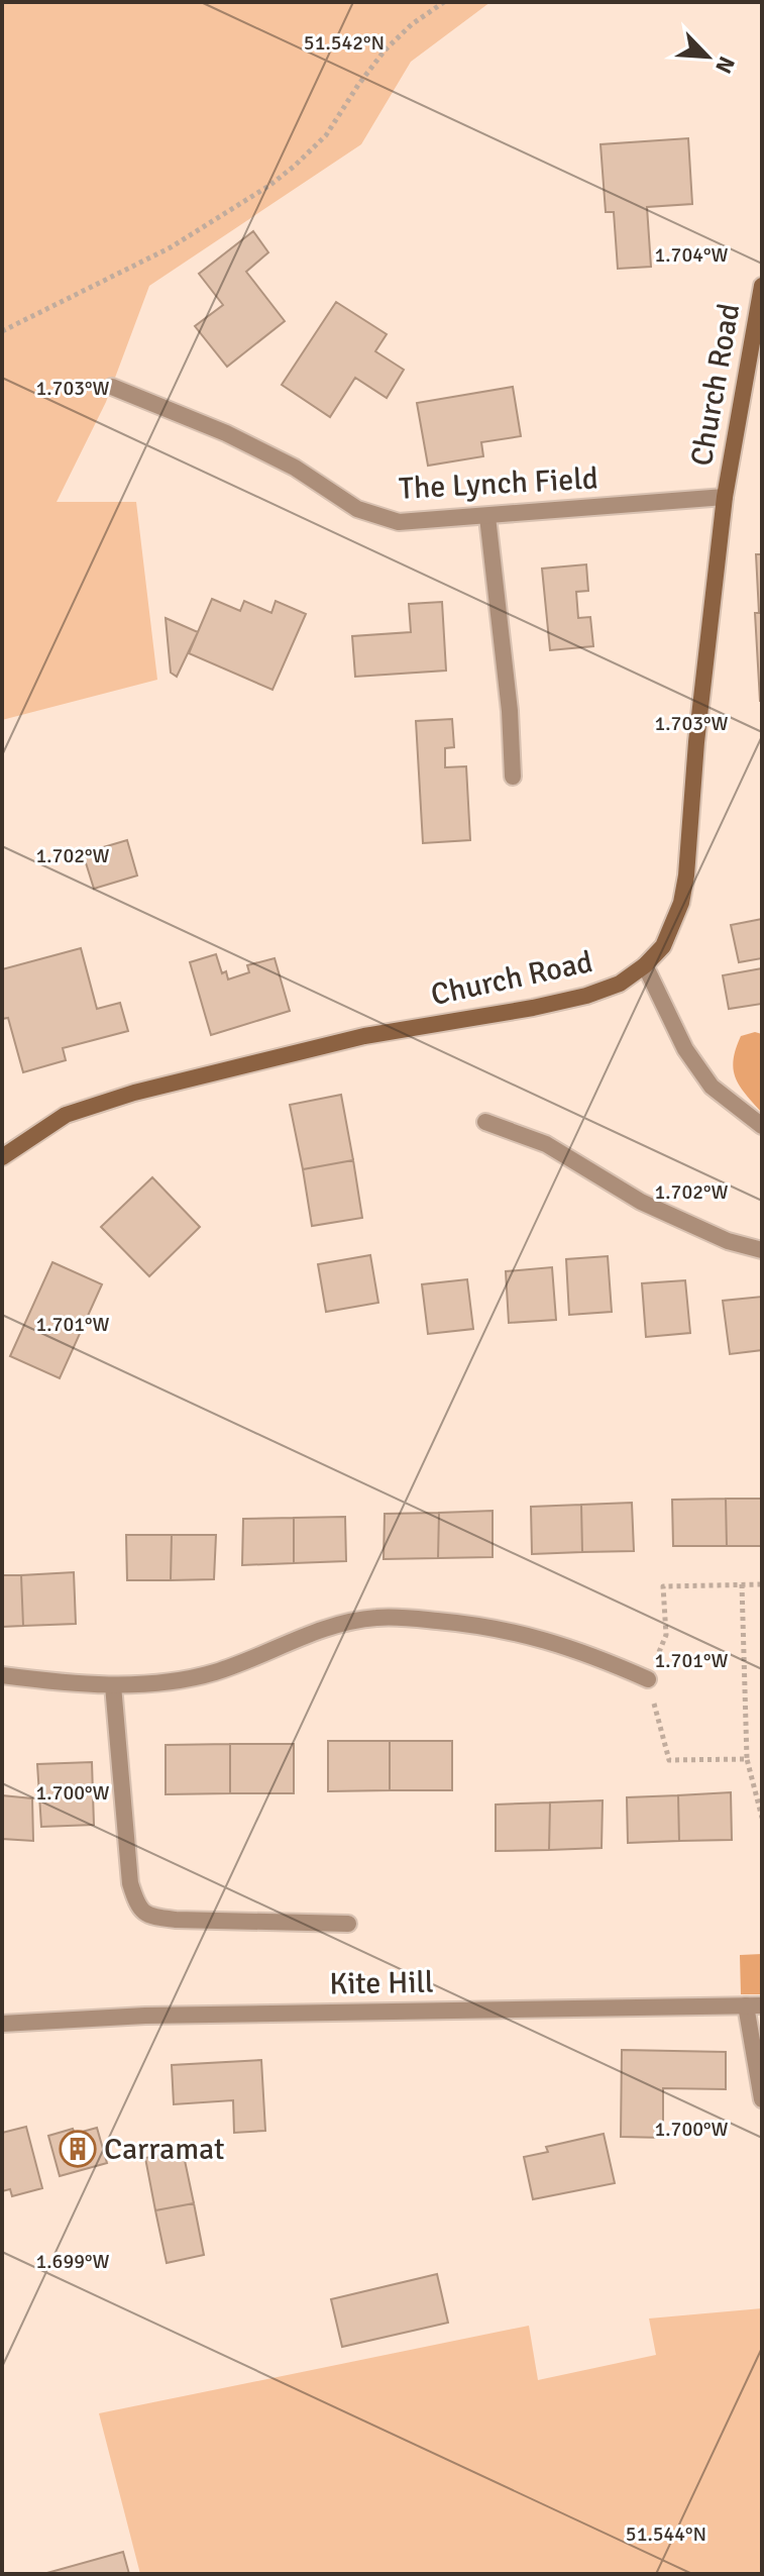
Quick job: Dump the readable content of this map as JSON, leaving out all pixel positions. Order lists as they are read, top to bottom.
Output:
{
  "streets": {
    "street": ["Church Road", "The Lynch Field", "Kite Hill"]
  },
  "crossings": [
    ["Church Road", "The Lynch Field"]
  ],
  "places": {
    "building": ["Carramat"]
  },
  "north": "bottom right",
  "coordinates": [
    "51.542°N",
    "1.704°W",
    "1.703°W",
    "1.702°W",
    "1.701°W",
    "1.700°W",
    "1.699°W",
    "51.544°N"
  ]
}
